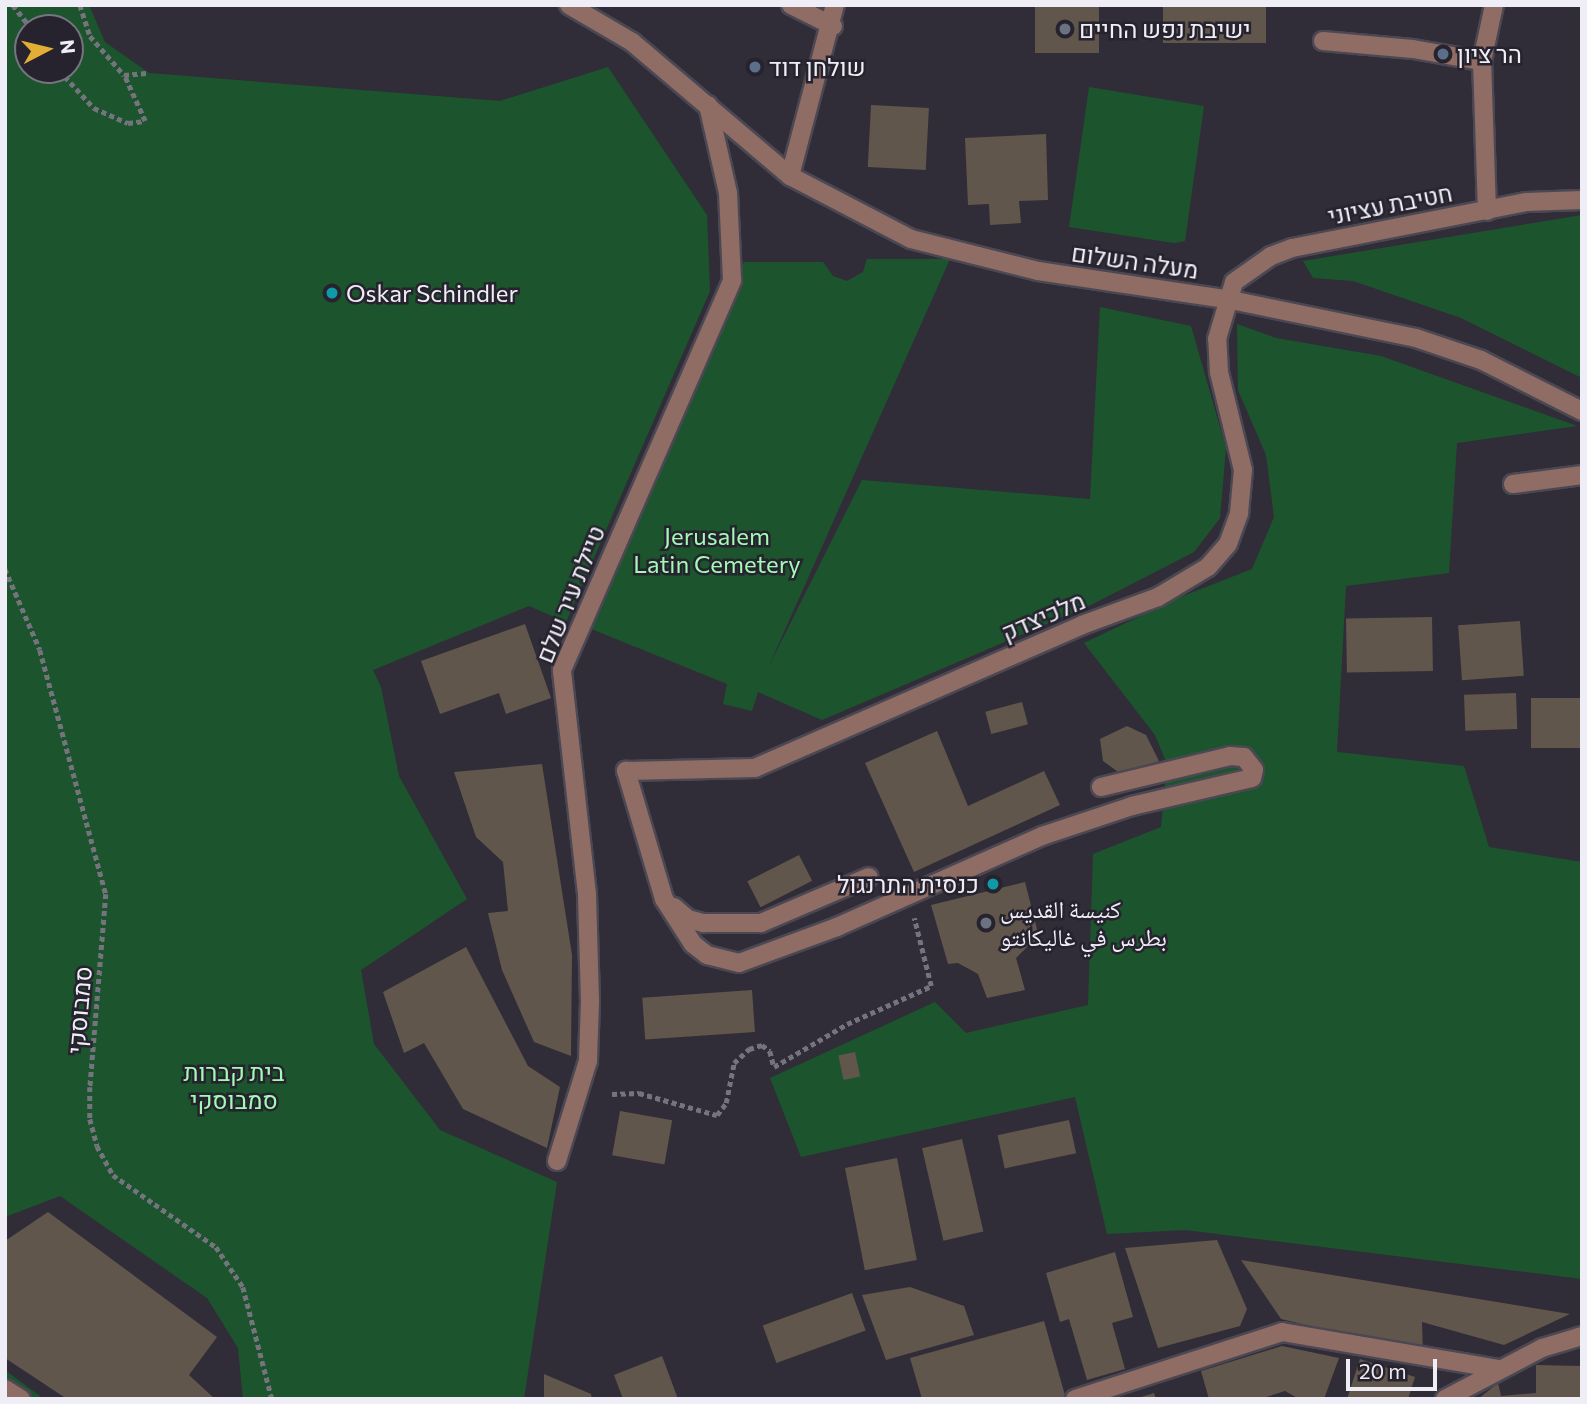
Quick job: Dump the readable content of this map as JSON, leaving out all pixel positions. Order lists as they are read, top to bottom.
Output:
{
  "streets": {
    "street": [
      "חטיבת עציוני",
      "מעלה השלום",
      "טיילת עיר שלם",
      "מלכיצדק"
    ],
    "path": ["סמבוסקי"]
  },
  "crossings": [
    ["חטיבת עציוני", "מעלה השלום"],
    ["חטיבת עציוני", "מלכיצדק"],
    ["מעלה השלום", "טיילת עיר שלם"],
    ["מעלה השלום", "מלכיצדק"]
  ],
  "parks": ["Jerusalem Latin Cemetery", "בית קברות סמבוסקי"],
  "places": [
    "ישיבת נפש החיים",
    "הר ציון",
    "שולחן דוד",
    "Oskar Schindler",
    "כנסית התרנגול",
    "كنيسة القديس بطرس في غاليكانتو"
  ],
  "scale_bar": "20 m",
  "north": "right"
}
